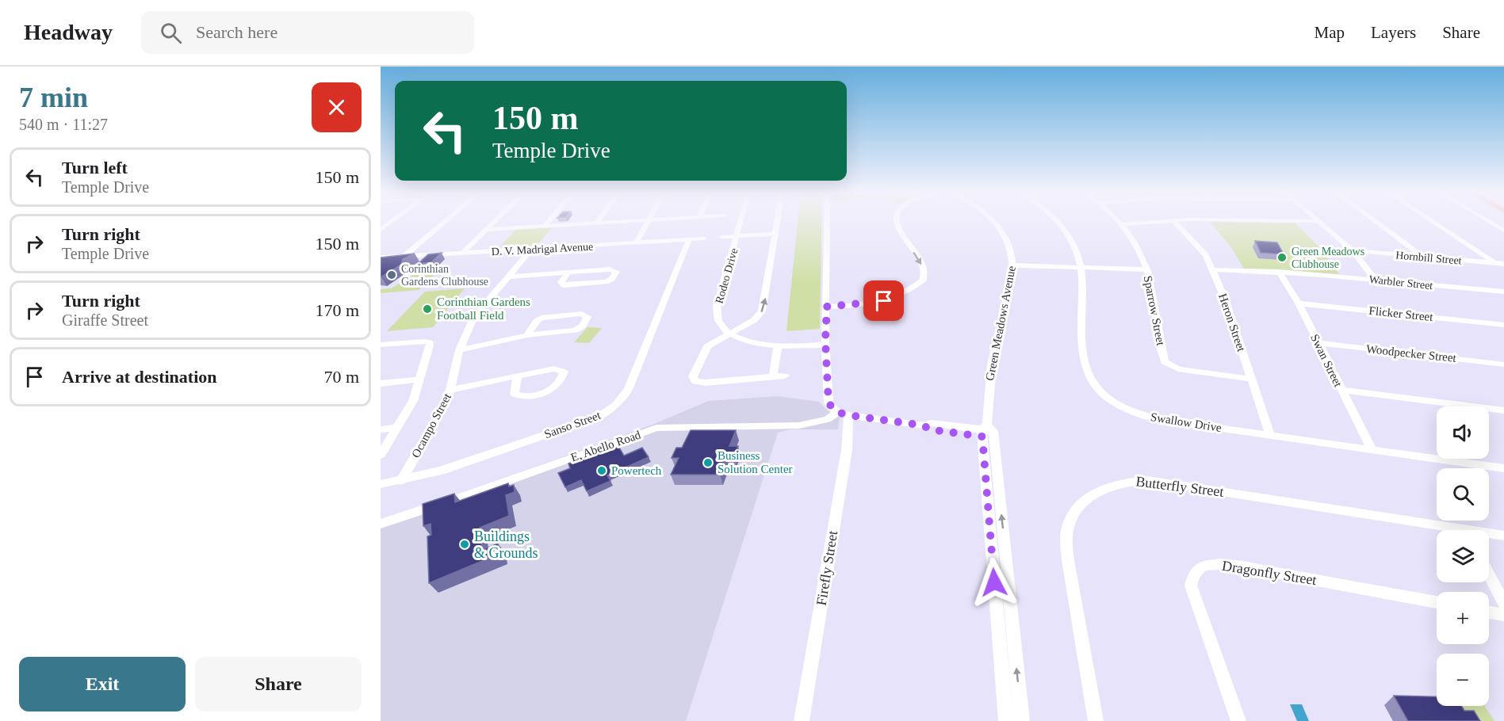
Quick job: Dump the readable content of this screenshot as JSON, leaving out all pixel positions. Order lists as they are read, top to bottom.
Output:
{
  "streets": {
    "street": [
      "D. V. Madrigal Avenue",
      "Hornbill Street",
      "Rodeo Drive",
      "Warbler Street",
      "Sparrow Street",
      "Flicker Street",
      "Heron Street",
      "Green Meadows Avenue",
      "Woodpecker Street",
      "Swan Street",
      "Swallow Drive",
      "Sanso Street",
      "Ocampo Street",
      "E. Abello Road",
      "Butterfly Street",
      "Firefly Street",
      "Dragonfly Street"
    ]
  },
  "crossings": [
    ["D. V. Madrigal Avenue", "Sanso Street"],
    ["D. V. Madrigal Avenue", "Ocampo Street"],
    ["Warbler Street", "Heron Street"],
    ["Warbler Street", "Swan Street"],
    ["Sparrow Street", "Heron Street"],
    ["Flicker Street", "Swan Street"],
    ["Heron Street", "Swallow Drive"],
    ["Woodpecker Street", "Swan Street"],
    ["Swan Street", "Swallow Drive"],
    ["Sanso Street", "Ocampo Street"],
    ["E. Abello Road", "Firefly Street"]
  ],
  "places": [
    "Green Meadows Clubhouse",
    "Corinthian Gardens Clubhouse",
    "Corinthian Gardens Football Field",
    "Business Solution Center",
    "Powertech",
    "Buildings & Grounds"
  ],
  "page": {
    "header": "Headway",
    "search": "Search here",
    "nav": ["Map", "Layers", "Share"],
    "heading": ["7 min", "540 m · 11:27"],
    "turn": ["150 m", "Temple Drive"],
    "list": [
      {
        "name": "Turn left",
        "note": "Temple Drive",
        "value": "150 m"
      },
      {
        "name": "Turn right",
        "note": "Temple Drive",
        "value": "150 m"
      },
      {
        "name": "Turn right",
        "note": "Giraffe Street",
        "value": "170 m"
      },
      {
        "name": "Arrive at destination",
        "value": "70 m"
      }
    ],
    "map_buttons": ["+", "−"],
    "buttons": ["Exit", "Share"]
  }
}
